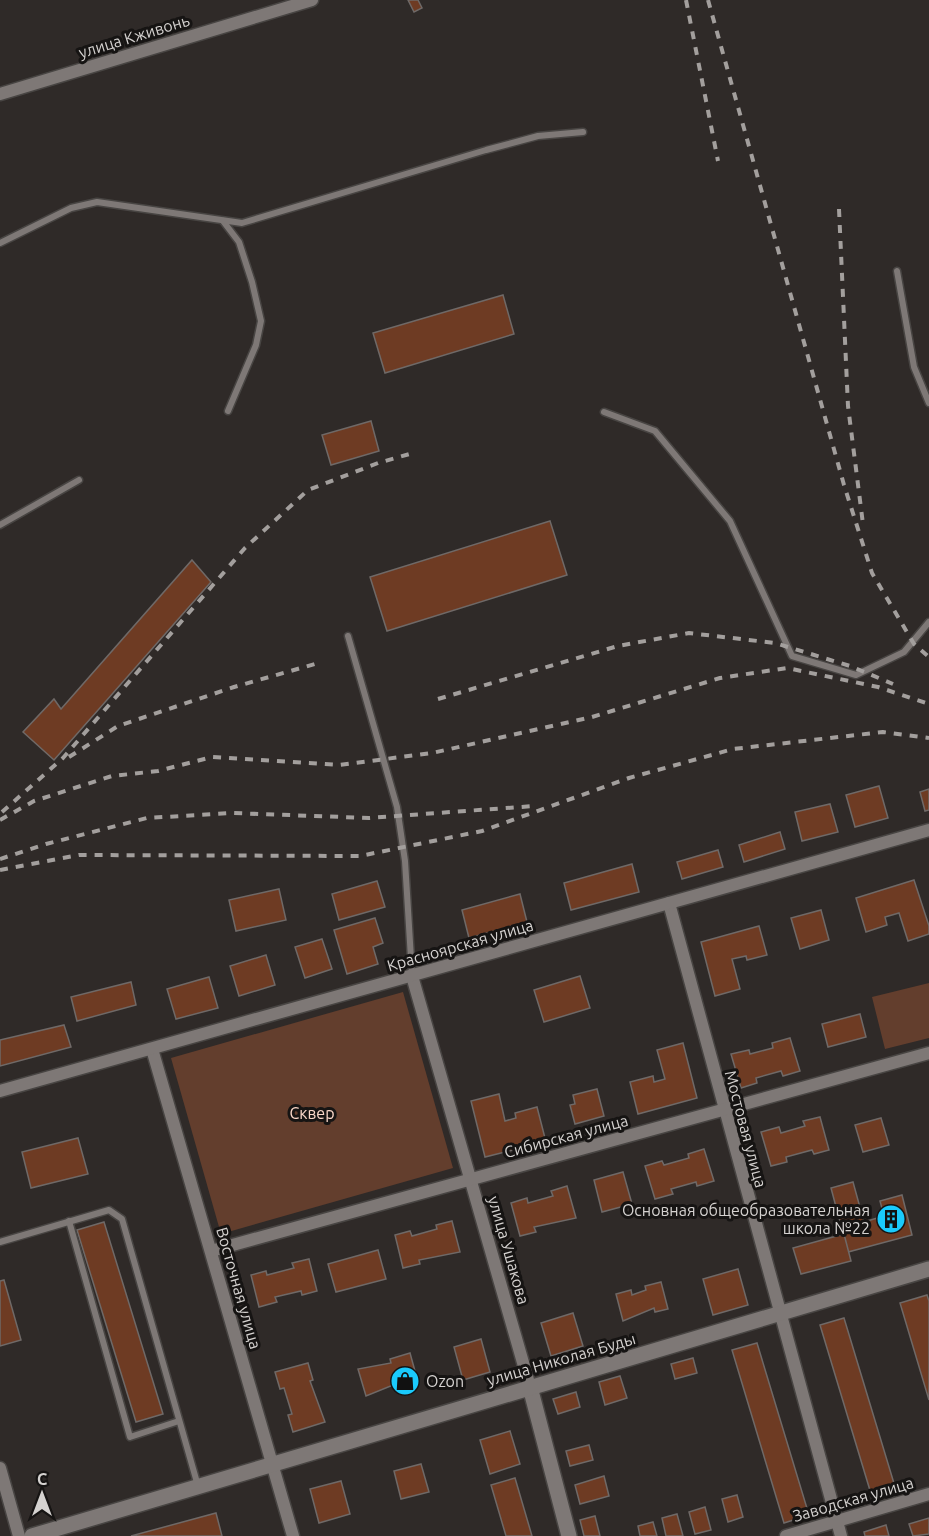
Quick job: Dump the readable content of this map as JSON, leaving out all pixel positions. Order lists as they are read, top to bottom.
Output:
{
  "streets": {
    "street": [
      "улица Кживонь",
      "Красноярская улица",
      "Мостовая улица",
      "Сибирская улица",
      "улица Ушакова",
      "Восточная улица",
      "улица Николая Буды",
      "Заводская улица"
    ]
  },
  "crossings": [
    ["Красноярская улица", "Мостовая улица"],
    ["Красноярская улица", "улица Ушакова"],
    ["Красноярская улица", "Восточная улица"],
    ["Мостовая улица", "Сибирская улица"],
    ["Мостовая улица", "улица Николая Буды"],
    ["Мостовая улица", "Заводская улица"],
    ["Сибирская улица", "улица Ушакова"],
    ["Сибирская улица", "Восточная улица"],
    ["улица Ушакова", "улица Николая Буды"],
    ["Восточная улица", "улица Николая Буды"]
  ],
  "parks": ["Сквер"],
  "places": {
    "building": ["Основная общеобразовательная школа №22"],
    "shop": ["Ozon"]
  },
  "north": "top"
}
